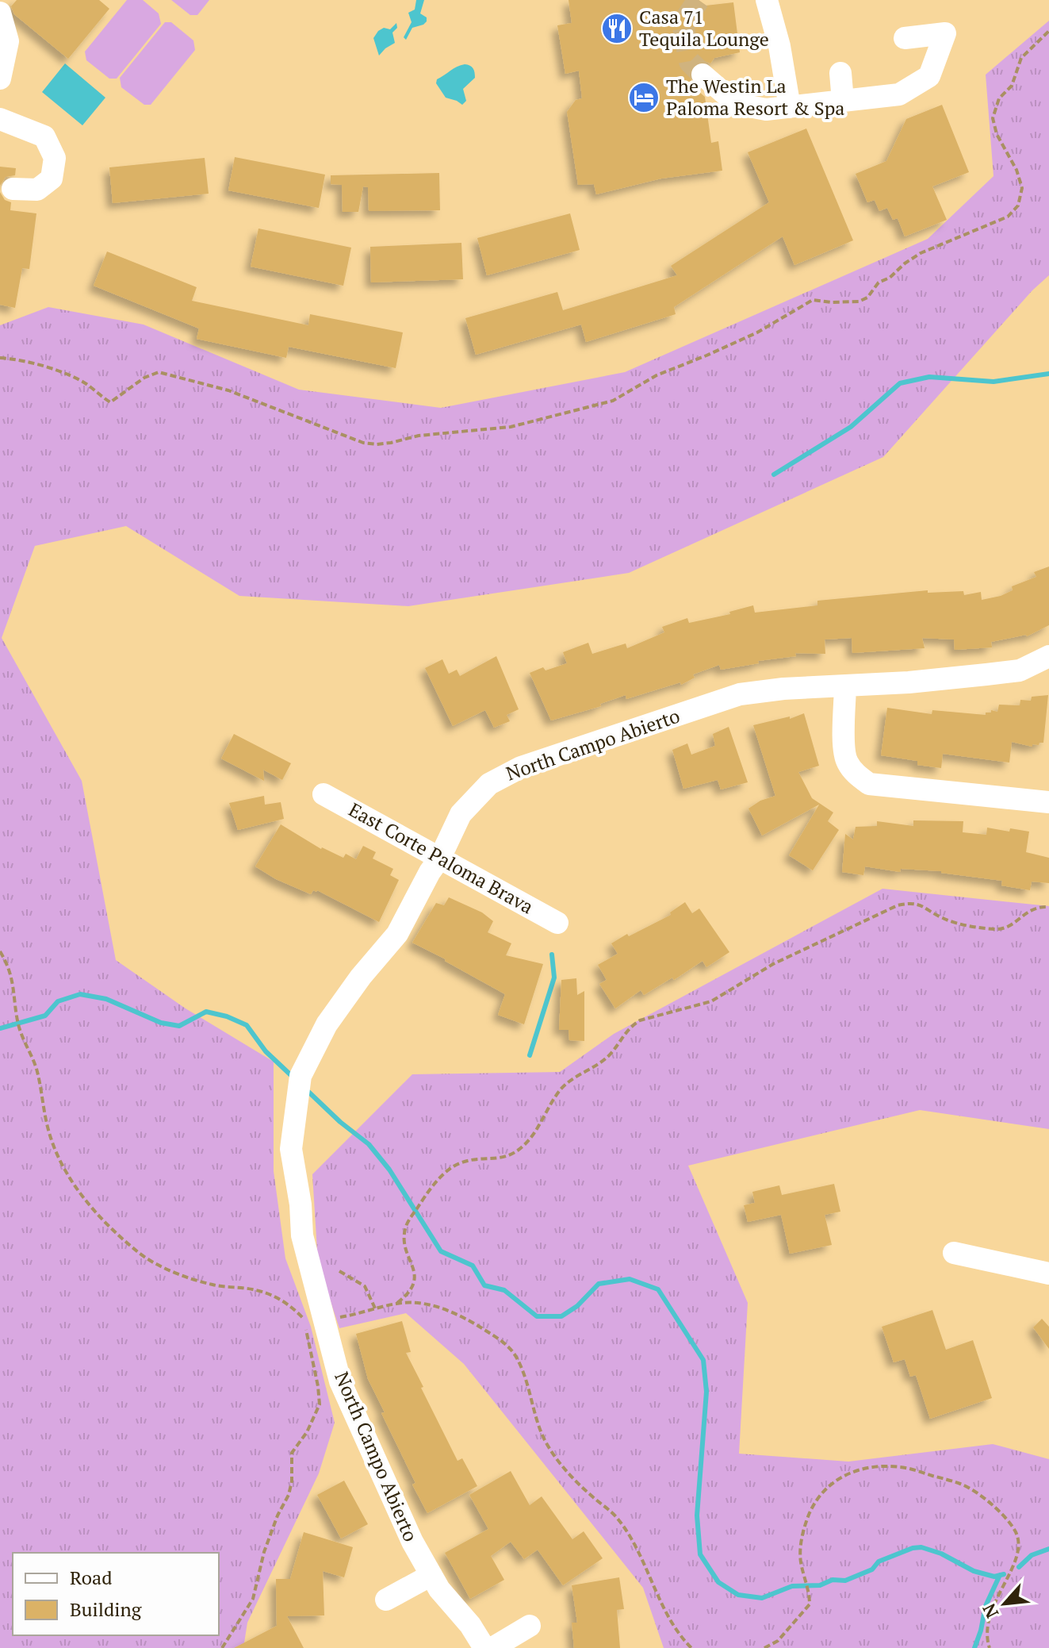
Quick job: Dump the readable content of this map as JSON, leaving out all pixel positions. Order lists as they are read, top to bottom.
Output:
{
  "streets": {
    "street": ["North Campo Abierto", "East Corte Paloma Brava"]
  },
  "crossings": [
    ["North Campo Abierto", "East Corte Paloma Brava"]
  ],
  "places": {
    "restaurant": ["Casa 71 Tequila Lounge"],
    "hotel": ["The Westin La Paloma Resort & Spa"]
  },
  "legend": ["Road", "Building"],
  "north": "bottom left"
}
